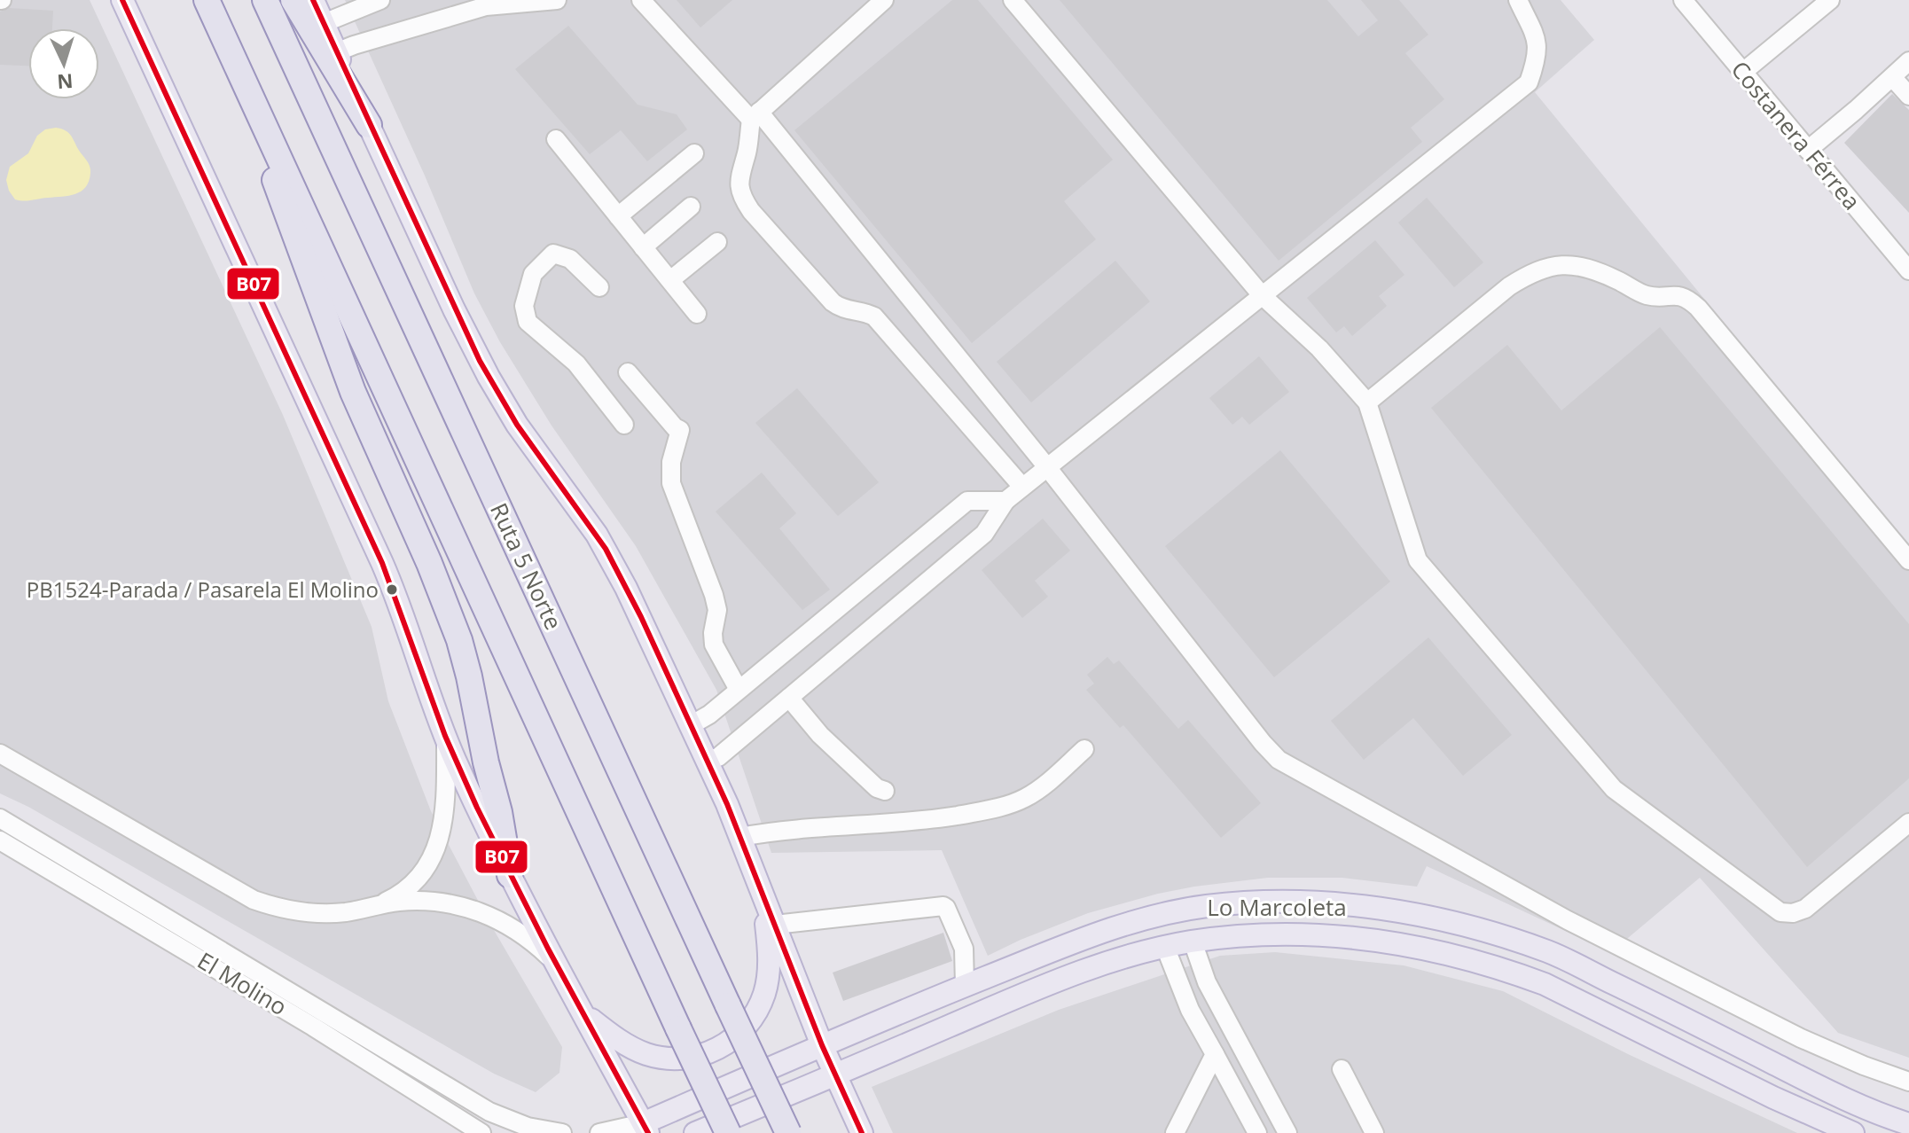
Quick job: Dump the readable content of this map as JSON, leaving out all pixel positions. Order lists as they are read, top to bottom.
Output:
{
  "streets": {
    "highway": ["Ruta 5 Norte"],
    "main road": ["Lo Marcoleta"],
    "street": ["Costanera Férrea", "El Molino"]
  },
  "places": ["PB1524-Parada / Pasarela El Molino"],
  "lines": ["transit line B07"],
  "north": "bottom"
}
